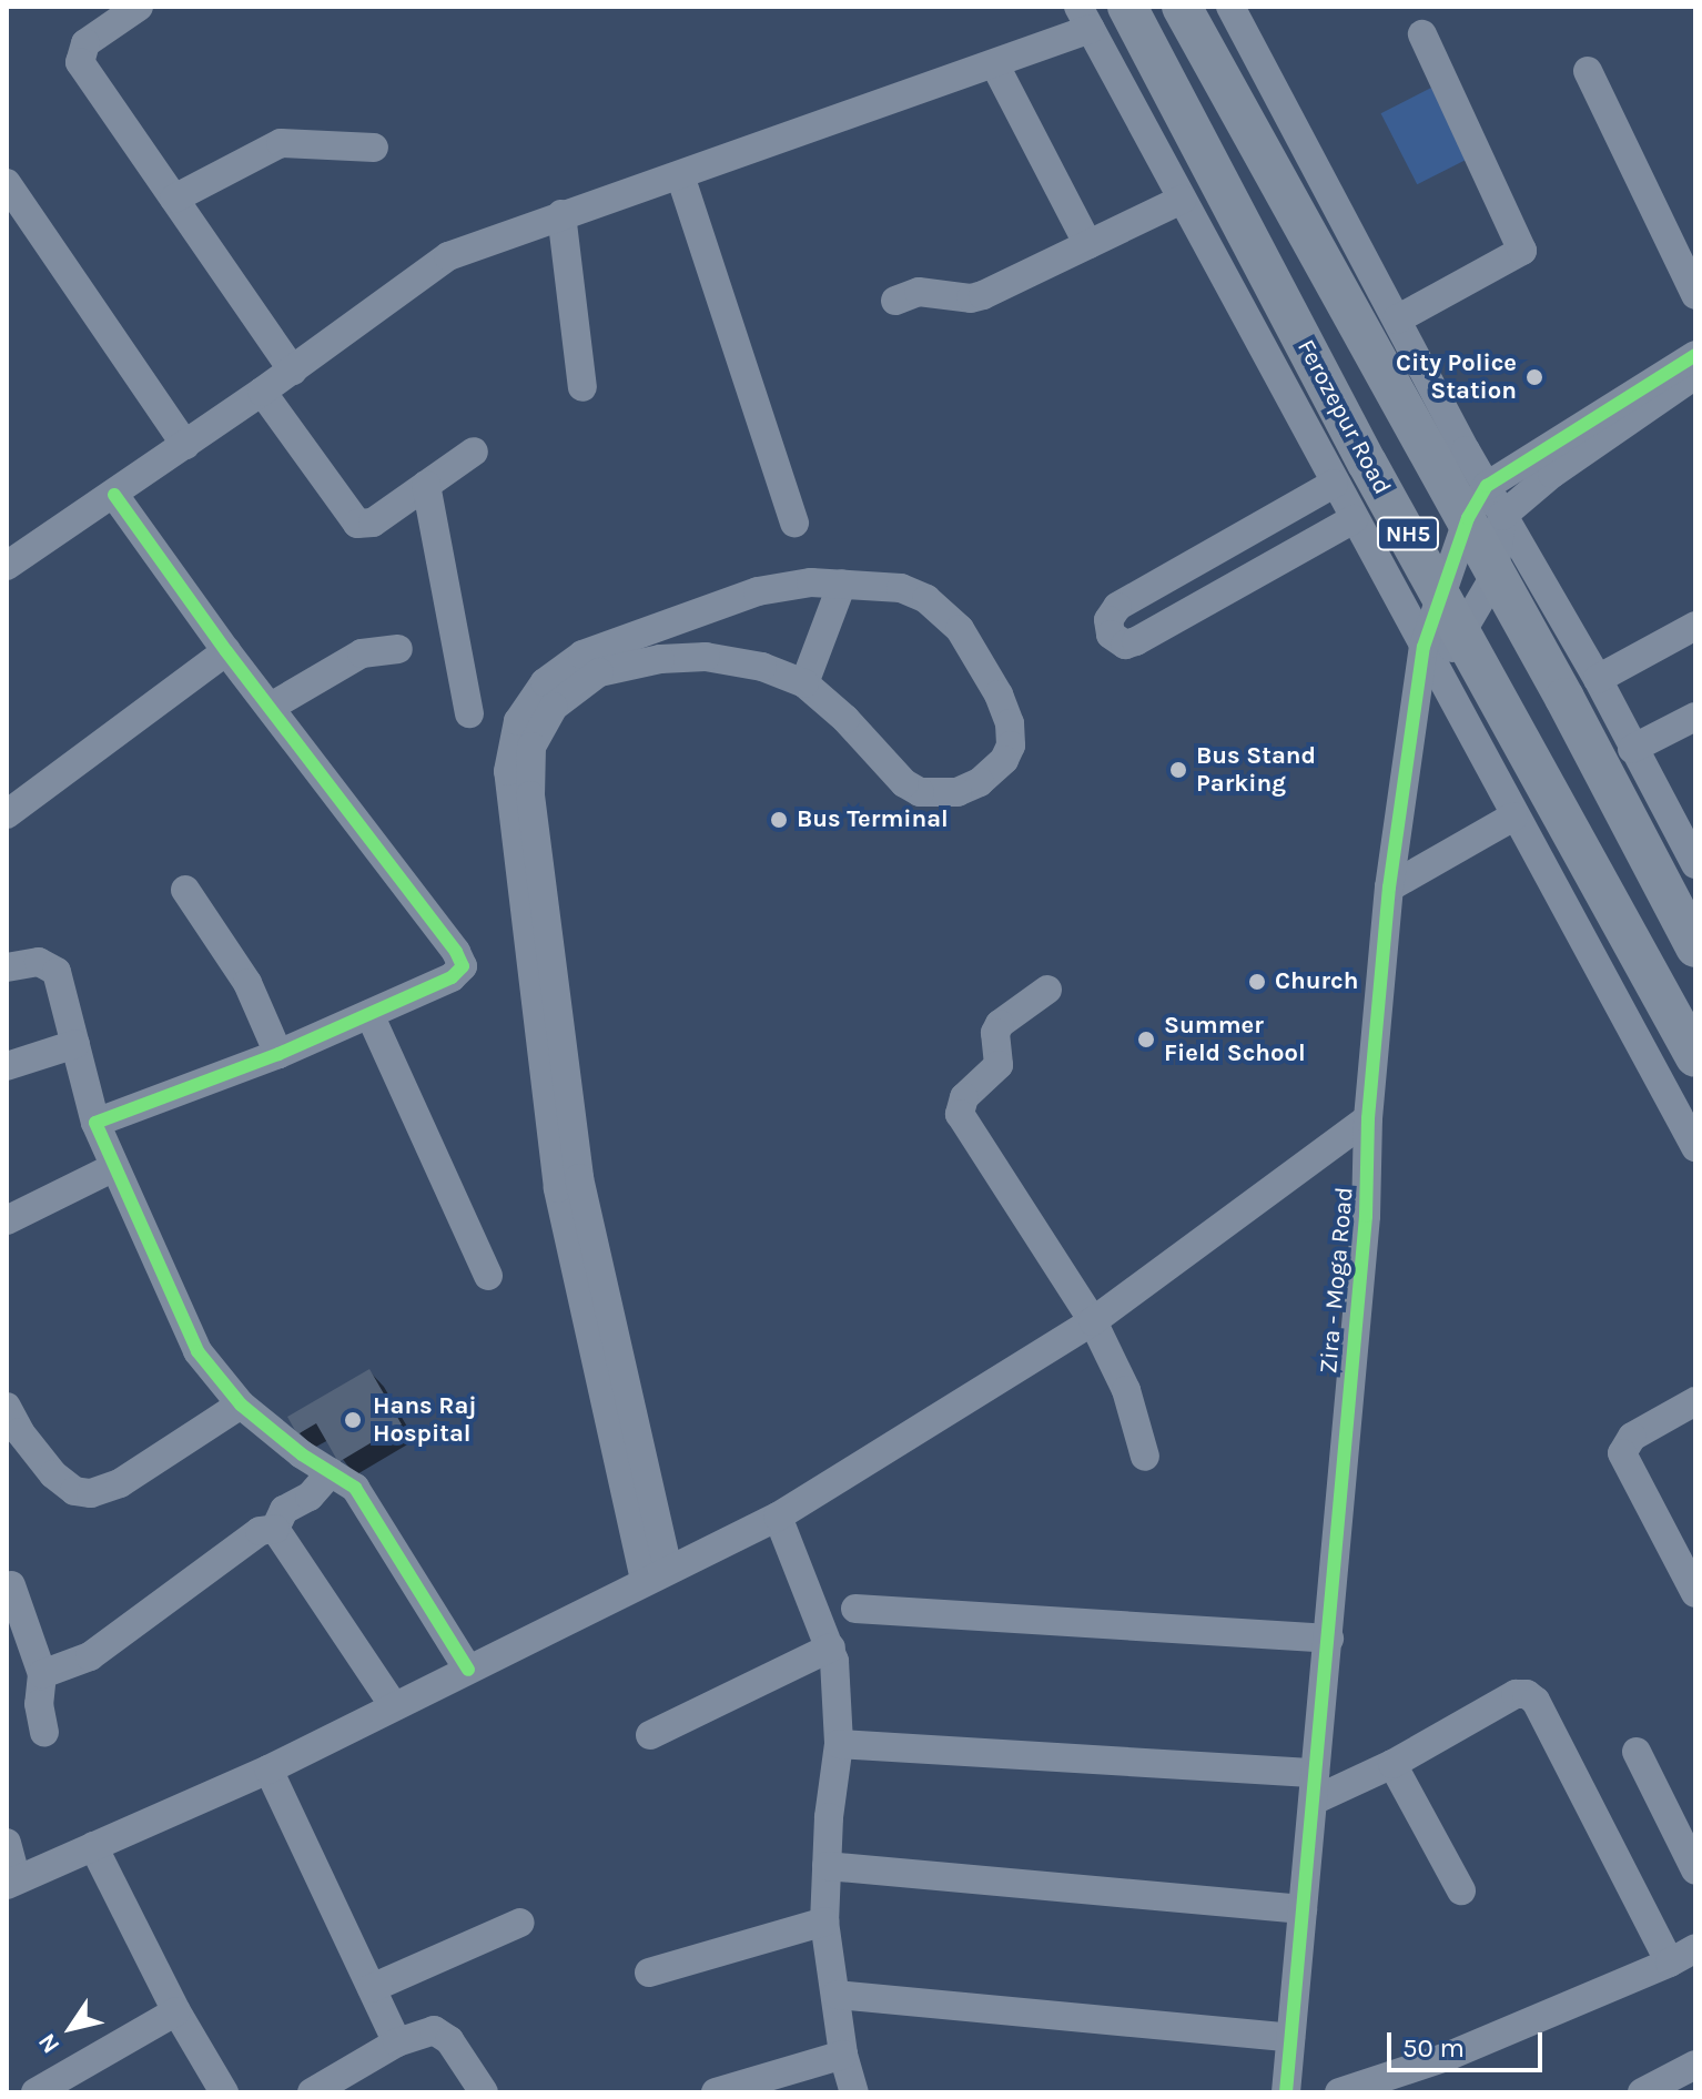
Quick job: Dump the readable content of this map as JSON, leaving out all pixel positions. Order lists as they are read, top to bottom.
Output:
{
  "streets": {
    "highway": ["Ferozepur Road", "NH5"],
    "street": ["Zira - Moga Road"]
  },
  "places": [
    "City Police Station",
    "Bus Stand Parking",
    "Bus Terminal",
    "Church",
    "Summer Field School",
    "Hans Raj Hospital"
  ],
  "scale_bar": "50 m",
  "north": "bottom left"
}
